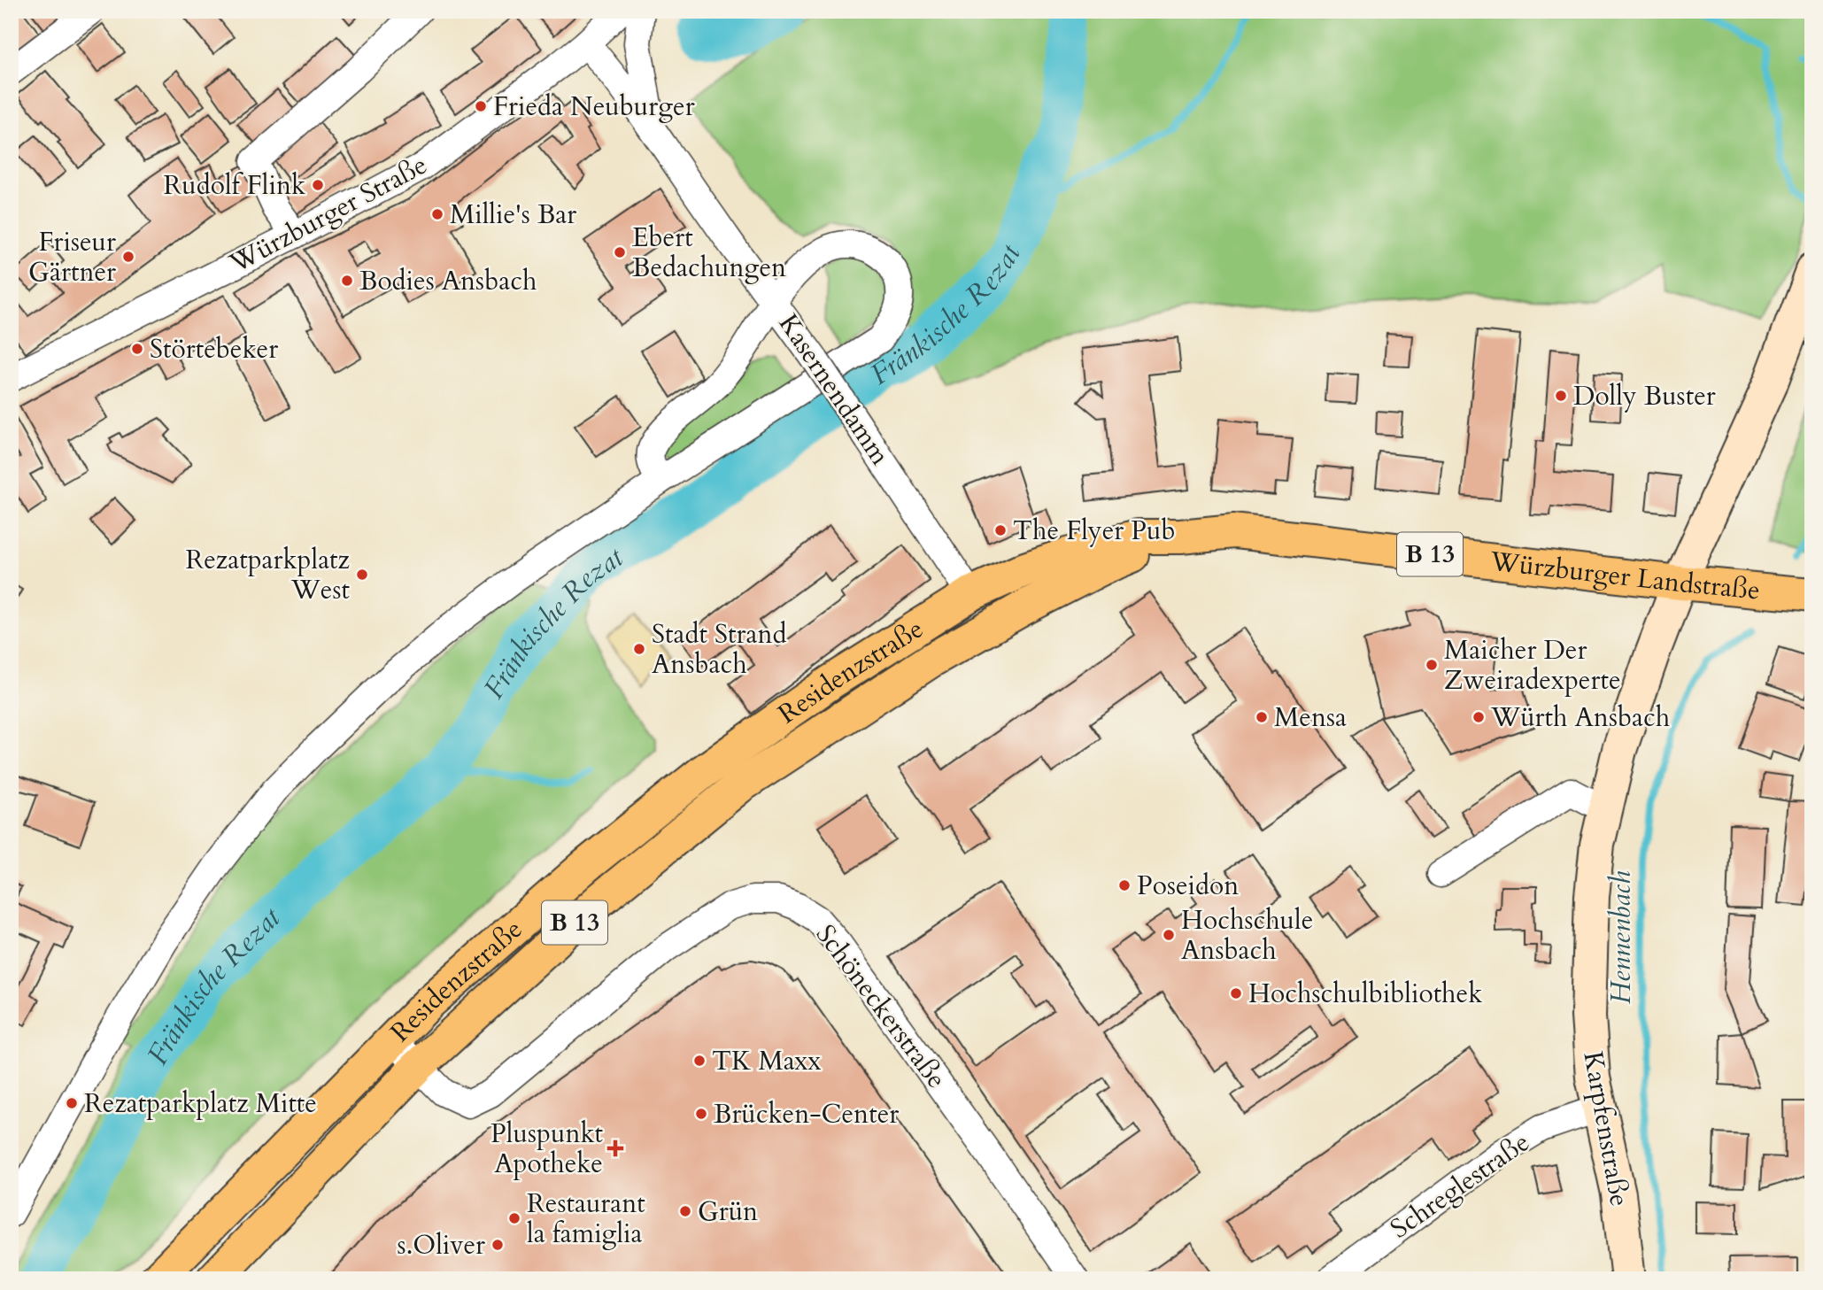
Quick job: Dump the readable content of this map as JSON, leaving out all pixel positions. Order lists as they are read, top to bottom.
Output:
{
  "streets": {
    "main road": [
      "B 13",
      "Würzburger Landstraße",
      "Residenzstraße",
      "Karpfenstraße"
    ],
    "street": [
      "Würzburger Straße",
      "Kasernendamm",
      "Schöneckerstraße",
      "Schreglestraße"
    ]
  },
  "crossings": [
    ["Würzburger Straße", "Kasernendamm"],
    ["Kasernendamm", "Würzburger Landstraße"],
    ["Kasernendamm", "Residenzstraße"],
    ["Würzburger Landstraße", "Residenzstraße"],
    ["Würzburger Landstraße", "Karpfenstraße"],
    ["Residenzstraße", "Schöneckerstraße"],
    ["Karpfenstraße", "Schreglestraße"]
  ],
  "water": ["Fränkische Rezat", "Hennenbach"],
  "places": {
    "other": [
      "Frieda Neuburger",
      "Rudolf Flink",
      "Millie's Bar",
      "Ebert Bedachungen",
      "Friseur Gärtner",
      "Bodies Ansbach",
      "Störtebeker",
      "Dolly Buster",
      "The Flyer Pub",
      "Rezatparkplatz West",
      "Stadt Strand Ansbach",
      "Maicher Der Zweiradexperte",
      "Mensa",
      "Würth Ansbach",
      "Poseidon",
      "Hochschule Ansbach",
      "Hochschulbibliothek",
      "TK Maxx",
      "Rezatparkplatz Mitte",
      "Brücken-Center",
      "Grün",
      "Restaurant la famiglia",
      "s.Oliver"
    ],
    "health": ["Pluspunkt Apotheke"]
  }
}
